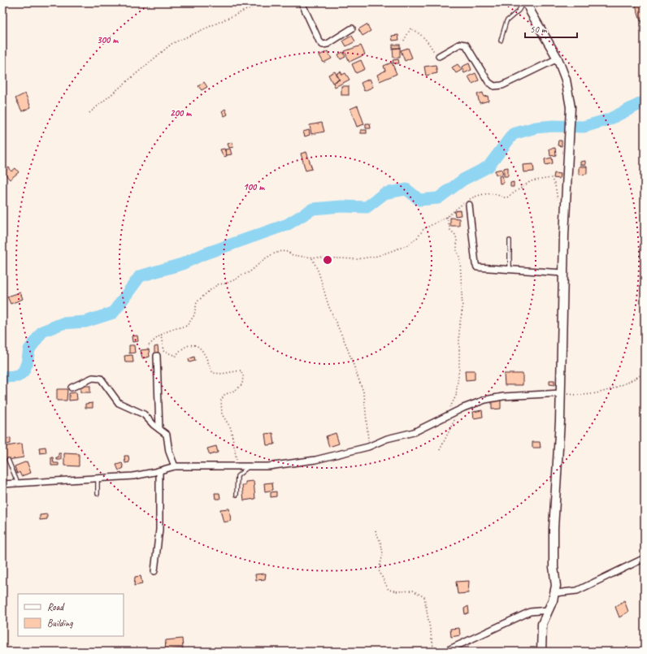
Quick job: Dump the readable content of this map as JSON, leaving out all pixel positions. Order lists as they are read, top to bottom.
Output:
{
  "legend": ["Road", "Building"],
  "scale_bar": "50 m",
  "rings": ["300 m", "200 m", "100 m"]
}
